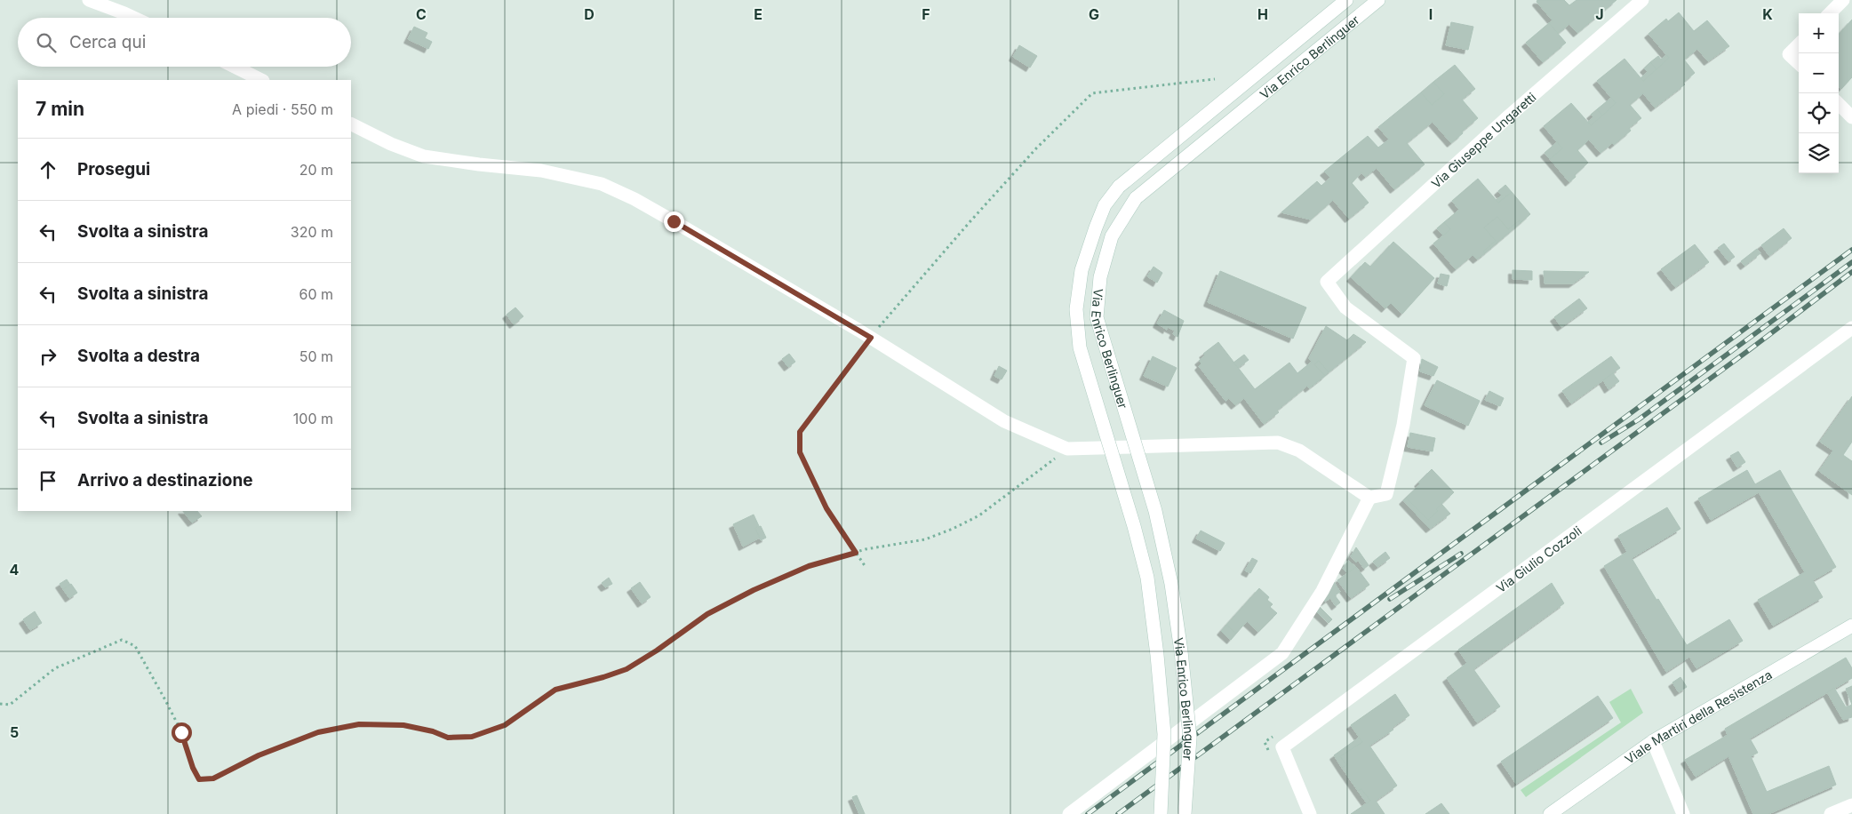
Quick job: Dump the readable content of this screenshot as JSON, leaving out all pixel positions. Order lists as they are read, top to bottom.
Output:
{
  "streets": {
    "street": [
      "Via Enrico Berlinguer",
      "Via Giuseppe Ungaretti",
      "Via Giulio Cozzoli",
      "Viale Martiri della Resistenza"
    ]
  },
  "page": {
    "map_buttons": ["+", "−"],
    "search": "Cerca qui",
    "heading": ["7 min", "A piedi · 550 m"],
    "list": [
      ["Prosegui", "20 m"],
      ["Svolta a sinistra", "320 m"],
      ["Svolta a sinistra", "60 m"],
      ["Svolta a destra", "50 m"],
      ["Svolta a sinistra", "100 m"],
      "Arrivo a destinazione"
    ]
  },
  "grid": {
    "columns": [
      "C",
      "D",
      "E",
      "F",
      "G",
      "H",
      "I",
      "J",
      "K"
    ],
    "rows": ["4", "5"]
  }
}
